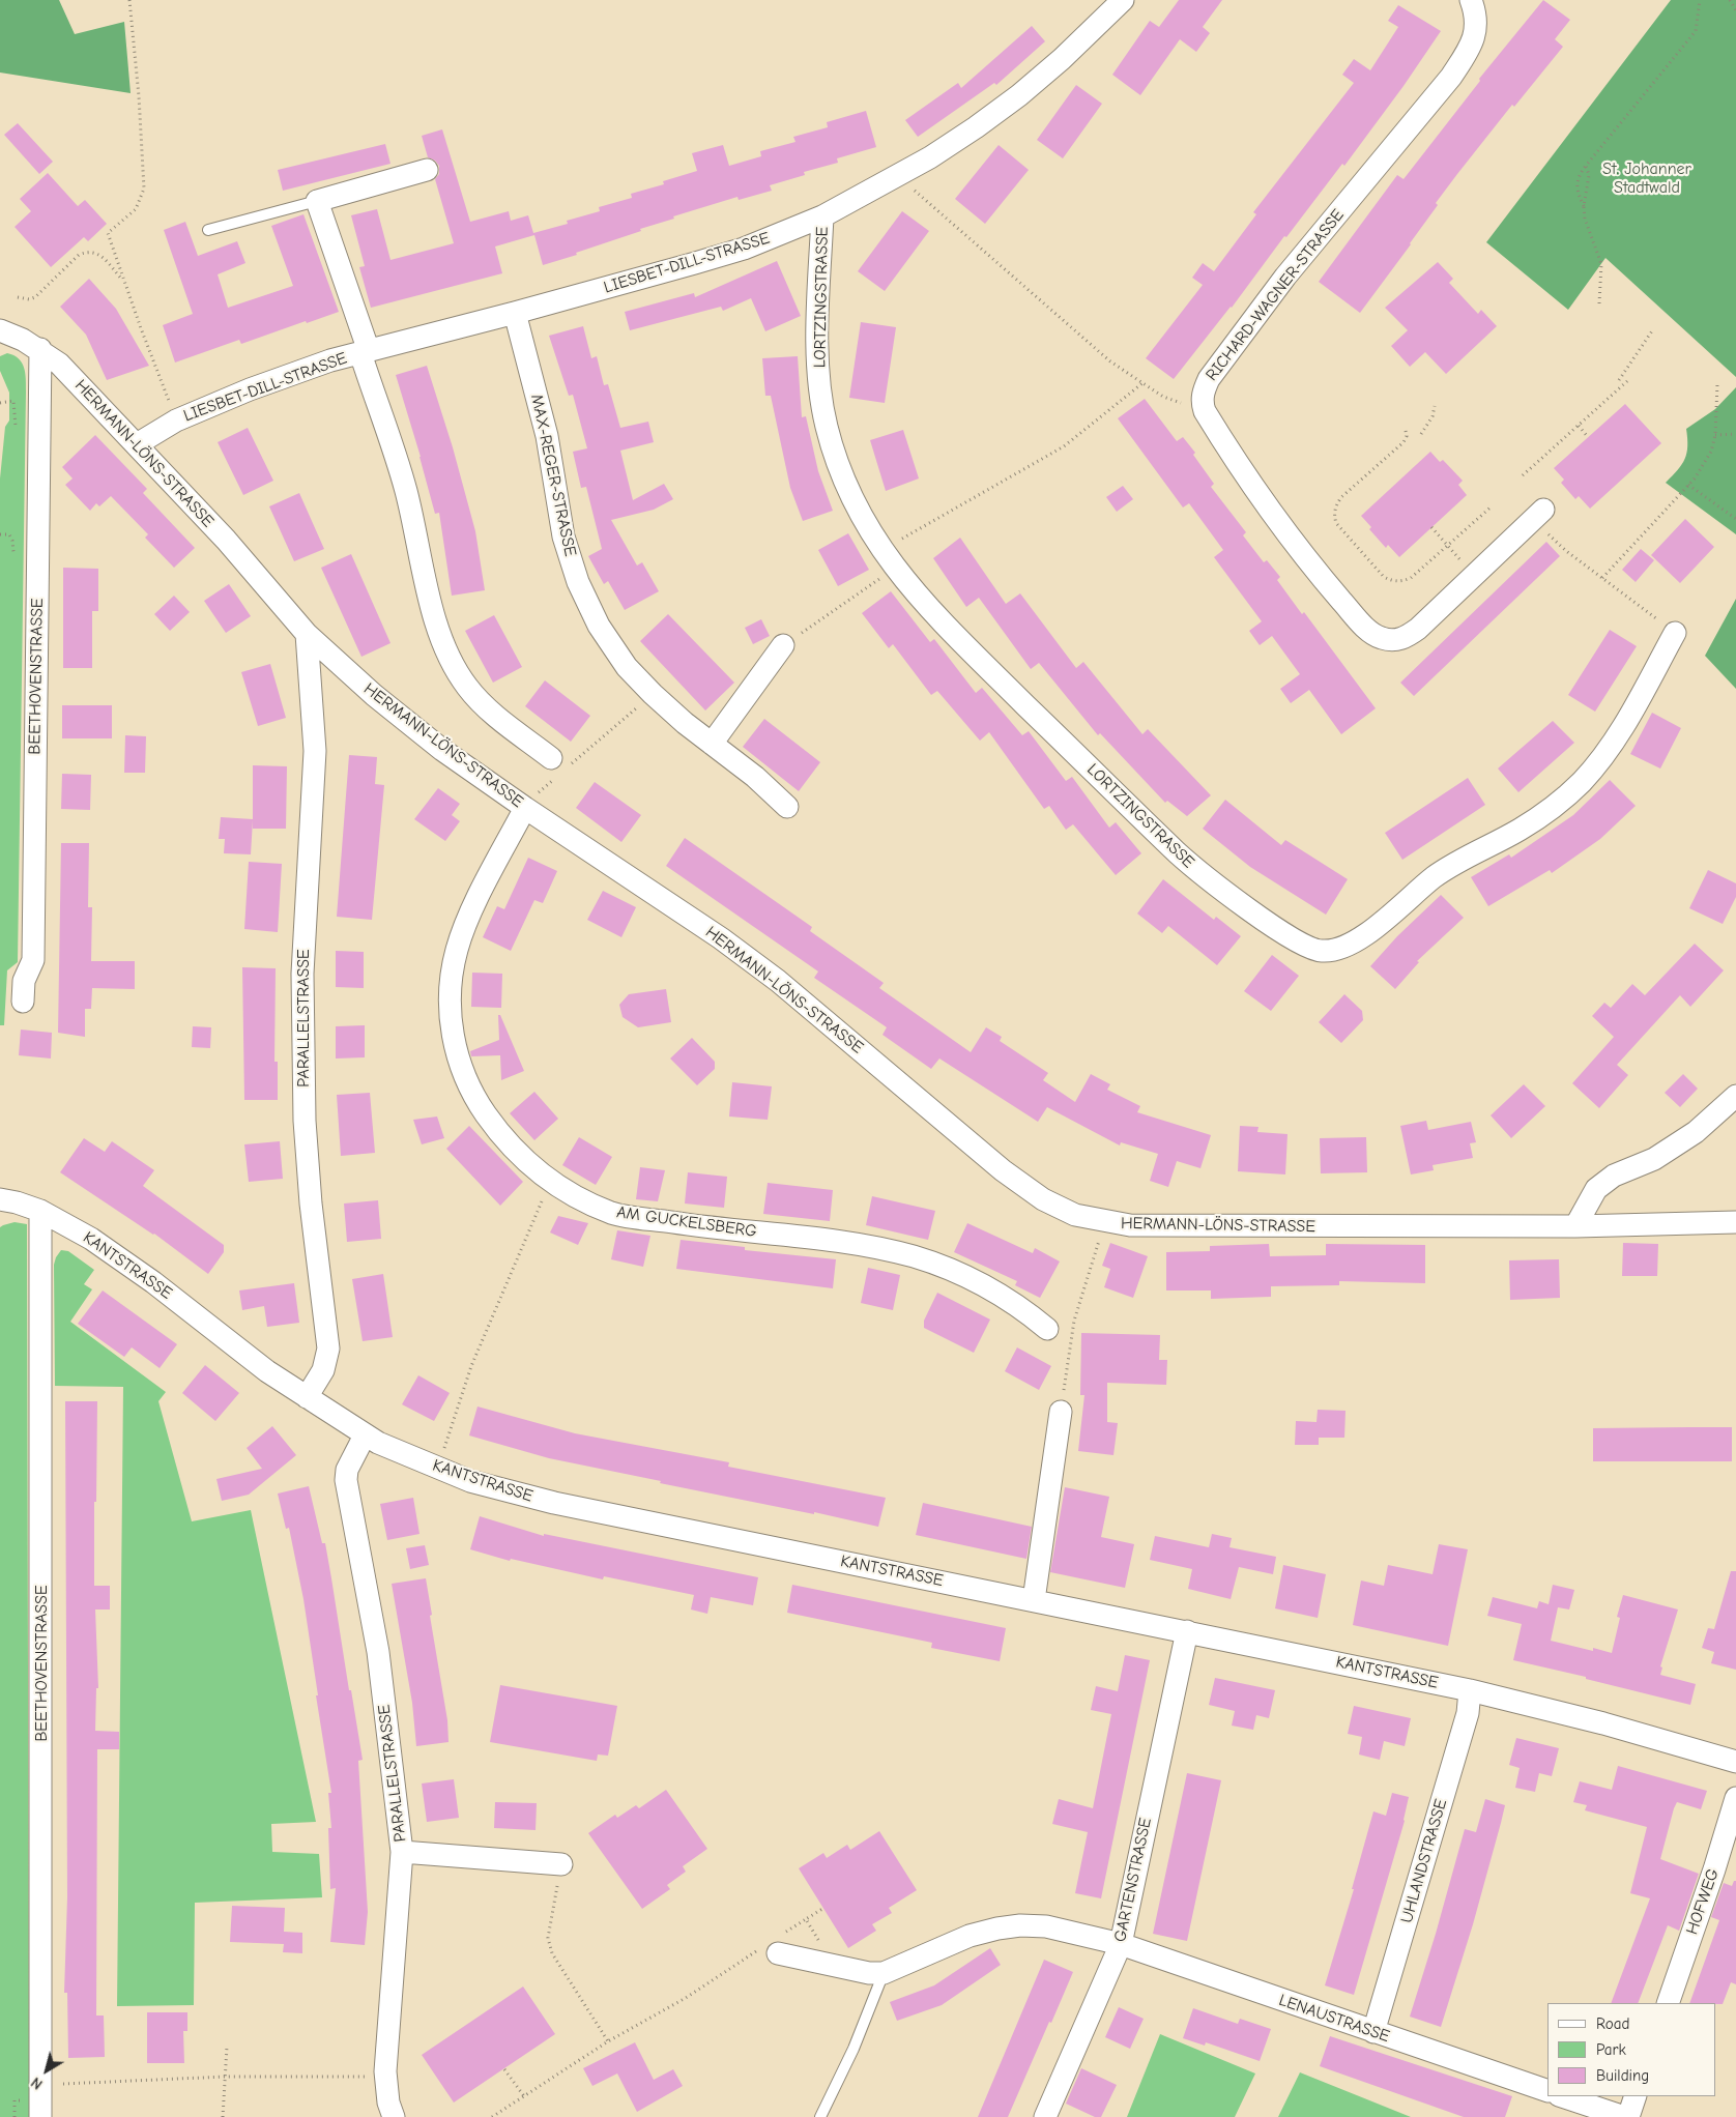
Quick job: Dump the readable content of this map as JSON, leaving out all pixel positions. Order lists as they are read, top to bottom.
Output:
{
  "streets": {
    "street": [
      "LIESBET-DILL-STRASSE",
      "RICHARD-WAGNER-STRASSE",
      "LORTZINGSTRASSE",
      "HERMANN-LÖNS-STRASSE",
      "MAX-REGER-STRASSE",
      "BEETHOVENSTRASSE",
      "PARALLELSTRASSE",
      "AM GUCKELSBERG",
      "KANTSTRASSE",
      "UHLANDSTRASSE",
      "GARTENSTRASSE",
      "HOFWEG",
      "LENAUSTRASSE"
    ]
  },
  "crossings": [
    ["LIESBET-DILL-STRASSE", "LORTZINGSTRASSE"],
    ["LIESBET-DILL-STRASSE", "HERMANN-LÖNS-STRASSE"],
    ["LIESBET-DILL-STRASSE", "MAX-REGER-STRASSE"],
    ["HERMANN-LÖNS-STRASSE", "BEETHOVENSTRASSE"],
    ["HERMANN-LÖNS-STRASSE", "PARALLELSTRASSE"],
    ["HERMANN-LÖNS-STRASSE", "AM GUCKELSBERG"],
    ["BEETHOVENSTRASSE", "KANTSTRASSE"],
    ["PARALLELSTRASSE", "KANTSTRASSE"],
    ["KANTSTRASSE", "UHLANDSTRASSE"],
    ["KANTSTRASSE", "GARTENSTRASSE"],
    ["UHLANDSTRASSE", "LENAUSTRASSE"],
    ["GARTENSTRASSE", "LENAUSTRASSE"]
  ],
  "parks": ["St. Johanner Stadtwald"],
  "legend": ["Road", "Park", "Building"],
  "north": "bottom left"
}
